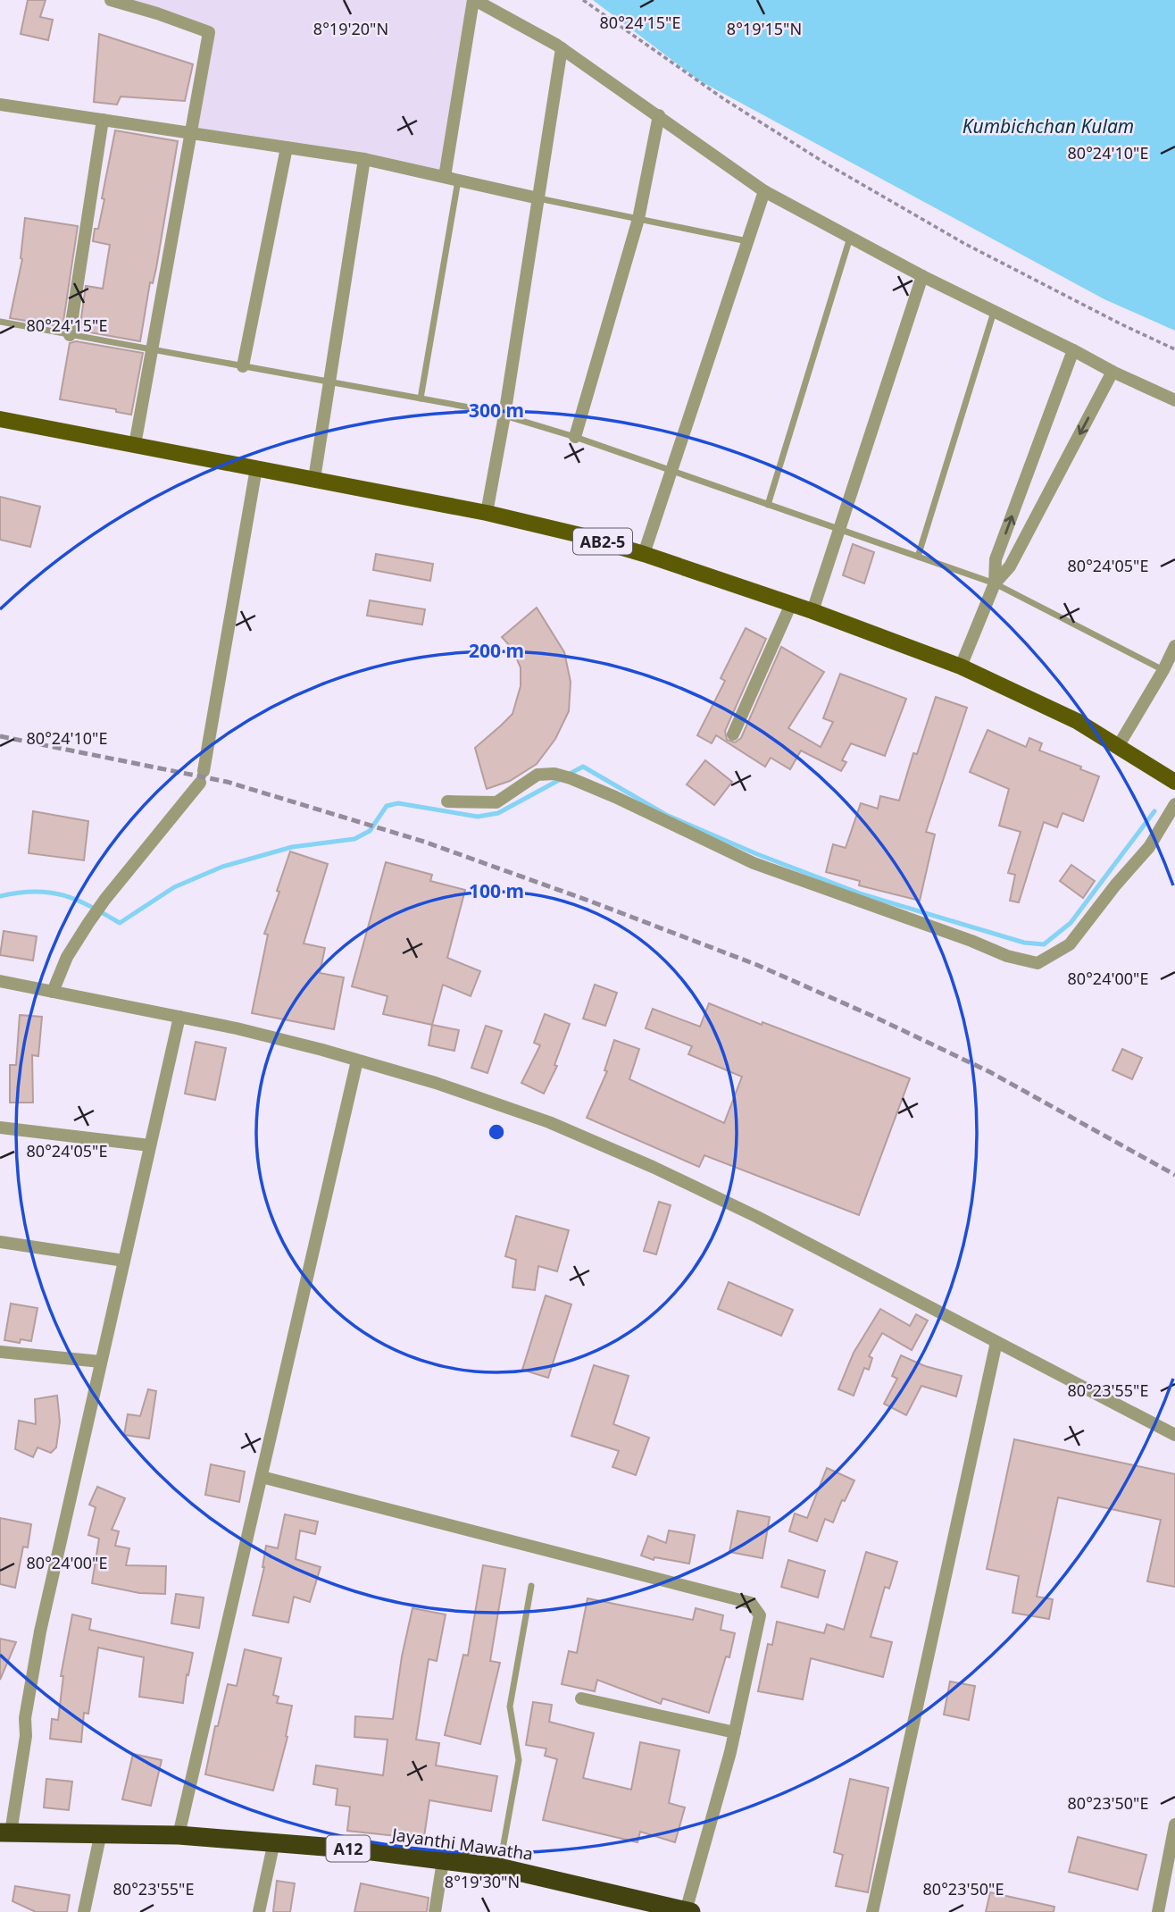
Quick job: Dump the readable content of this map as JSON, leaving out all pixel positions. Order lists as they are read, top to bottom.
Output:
{
  "streets": {
    "highway": ["Jayanthi Mawatha", "A12"],
    "main road": ["AB2-5"]
  },
  "water": ["Kumbichchan Kulam"],
  "coordinates": [
    "80°24'15\"E",
    "8°19'20\"N",
    "8°19'15\"N",
    "80°24'10\"E",
    "80°24'05\"E",
    "80°24'00\"E",
    "80°23'55\"E",
    "80°23'50\"E",
    "8°19'30\"N"
  ],
  "rings": ["300 m", "200 m", "100 m"]
}
